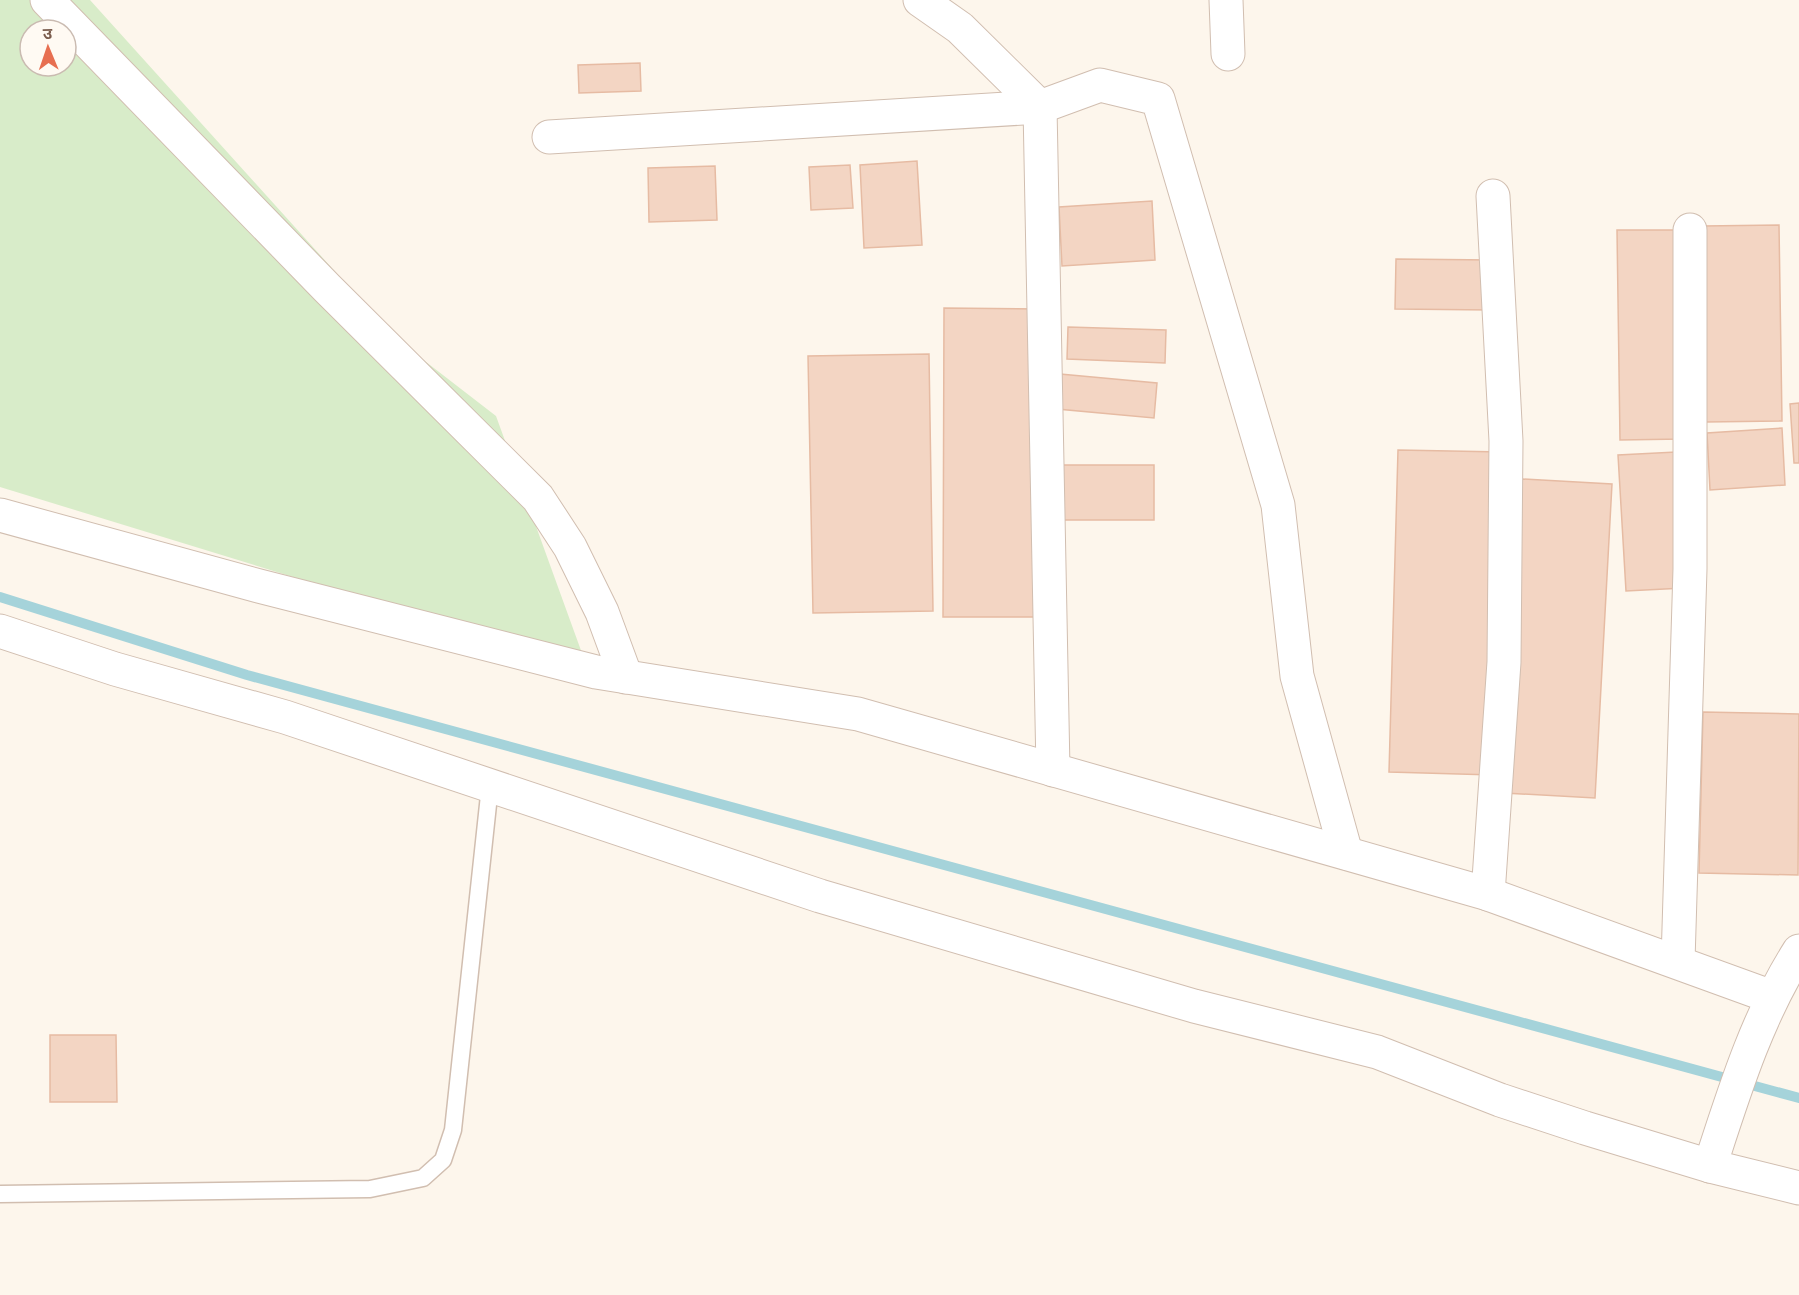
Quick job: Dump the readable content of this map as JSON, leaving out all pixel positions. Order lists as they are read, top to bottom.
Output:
{
  "north": "top"
}
